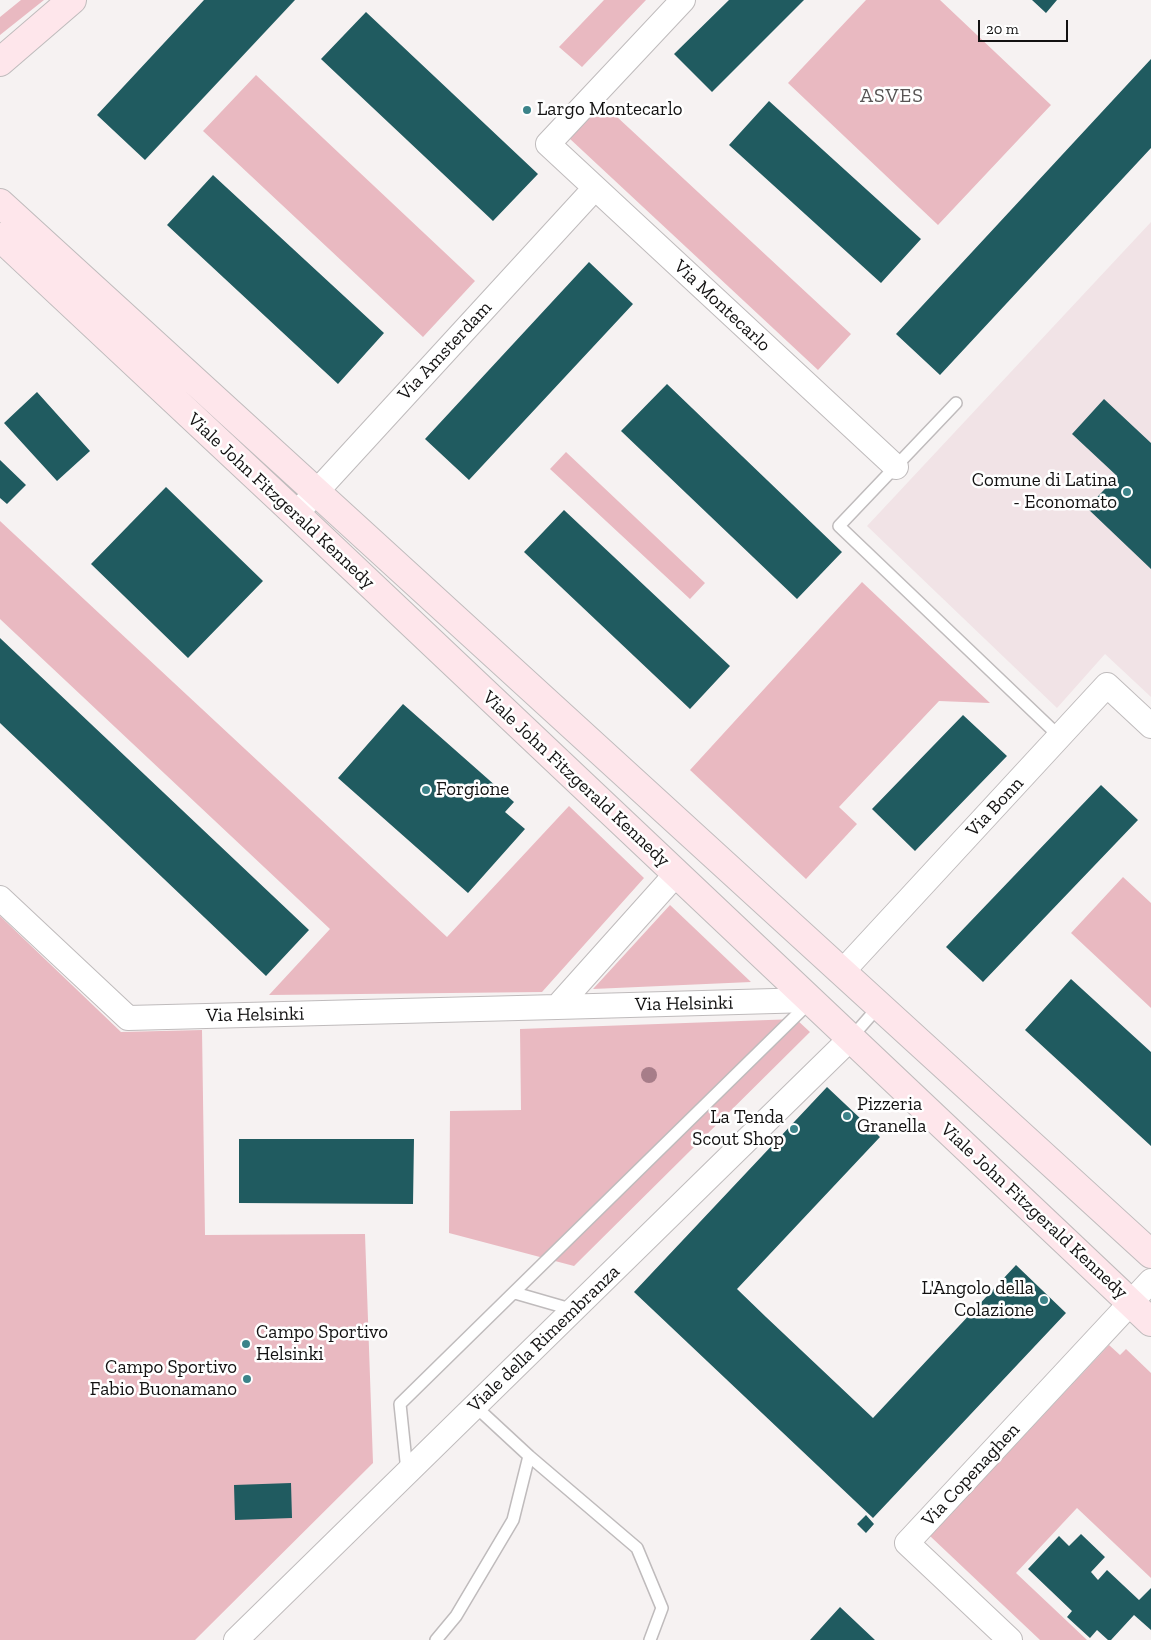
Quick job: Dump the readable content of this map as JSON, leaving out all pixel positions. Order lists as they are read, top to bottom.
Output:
{
  "streets": {
    "street": [
      "Via Montecarlo",
      "Via Amsterdam",
      "Viale John Fitzgerald Kennedy",
      "Via Bonn",
      "Via Helsinki",
      "Viale della Rimembranza",
      "Via Copenaghen"
    ]
  },
  "crossings": [
    ["Via Montecarlo", "Via Amsterdam"],
    ["Via Amsterdam", "Viale John Fitzgerald Kennedy"],
    ["Viale John Fitzgerald Kennedy", "Via Bonn"],
    ["Viale John Fitzgerald Kennedy", "Via Helsinki"],
    ["Viale John Fitzgerald Kennedy", "Viale della Rimembranza"],
    ["Viale John Fitzgerald Kennedy", "Via Copenaghen"]
  ],
  "districts": ["ASVES"],
  "places": [
    "Largo Montecarlo",
    "Comune di Latina - Economato",
    "Forgione",
    "Pizzeria Granella",
    "La Tenda Scout Shop",
    "L'Angolo della Colazione",
    "Campo Sportivo Helsinki",
    "Campo Sportivo Fabio Buonamano"
  ],
  "scale_bar": "20 m"
}
